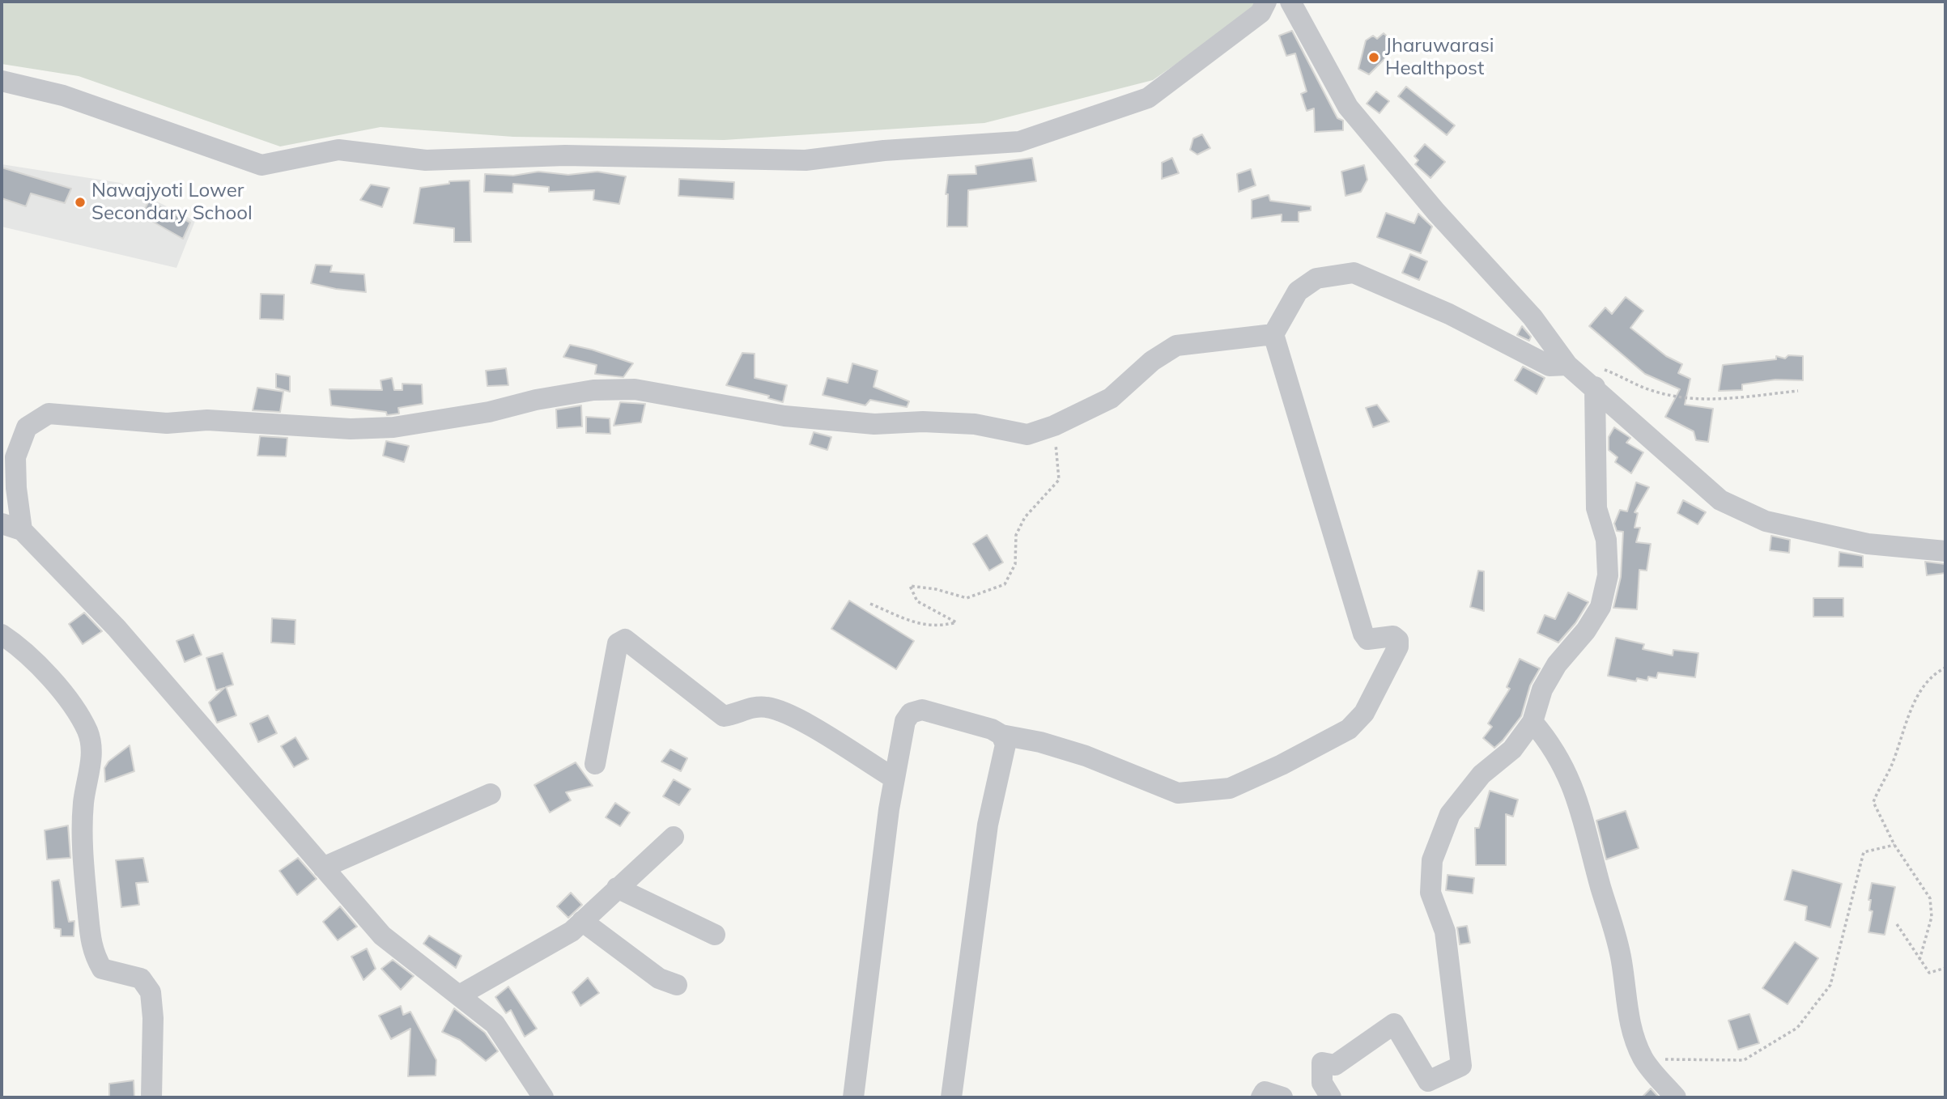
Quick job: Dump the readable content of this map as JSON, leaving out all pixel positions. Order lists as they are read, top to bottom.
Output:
{
  "places": ["Jharuwarasi Healthpost", "Nawajyoti Lower Secondary School"]
}
